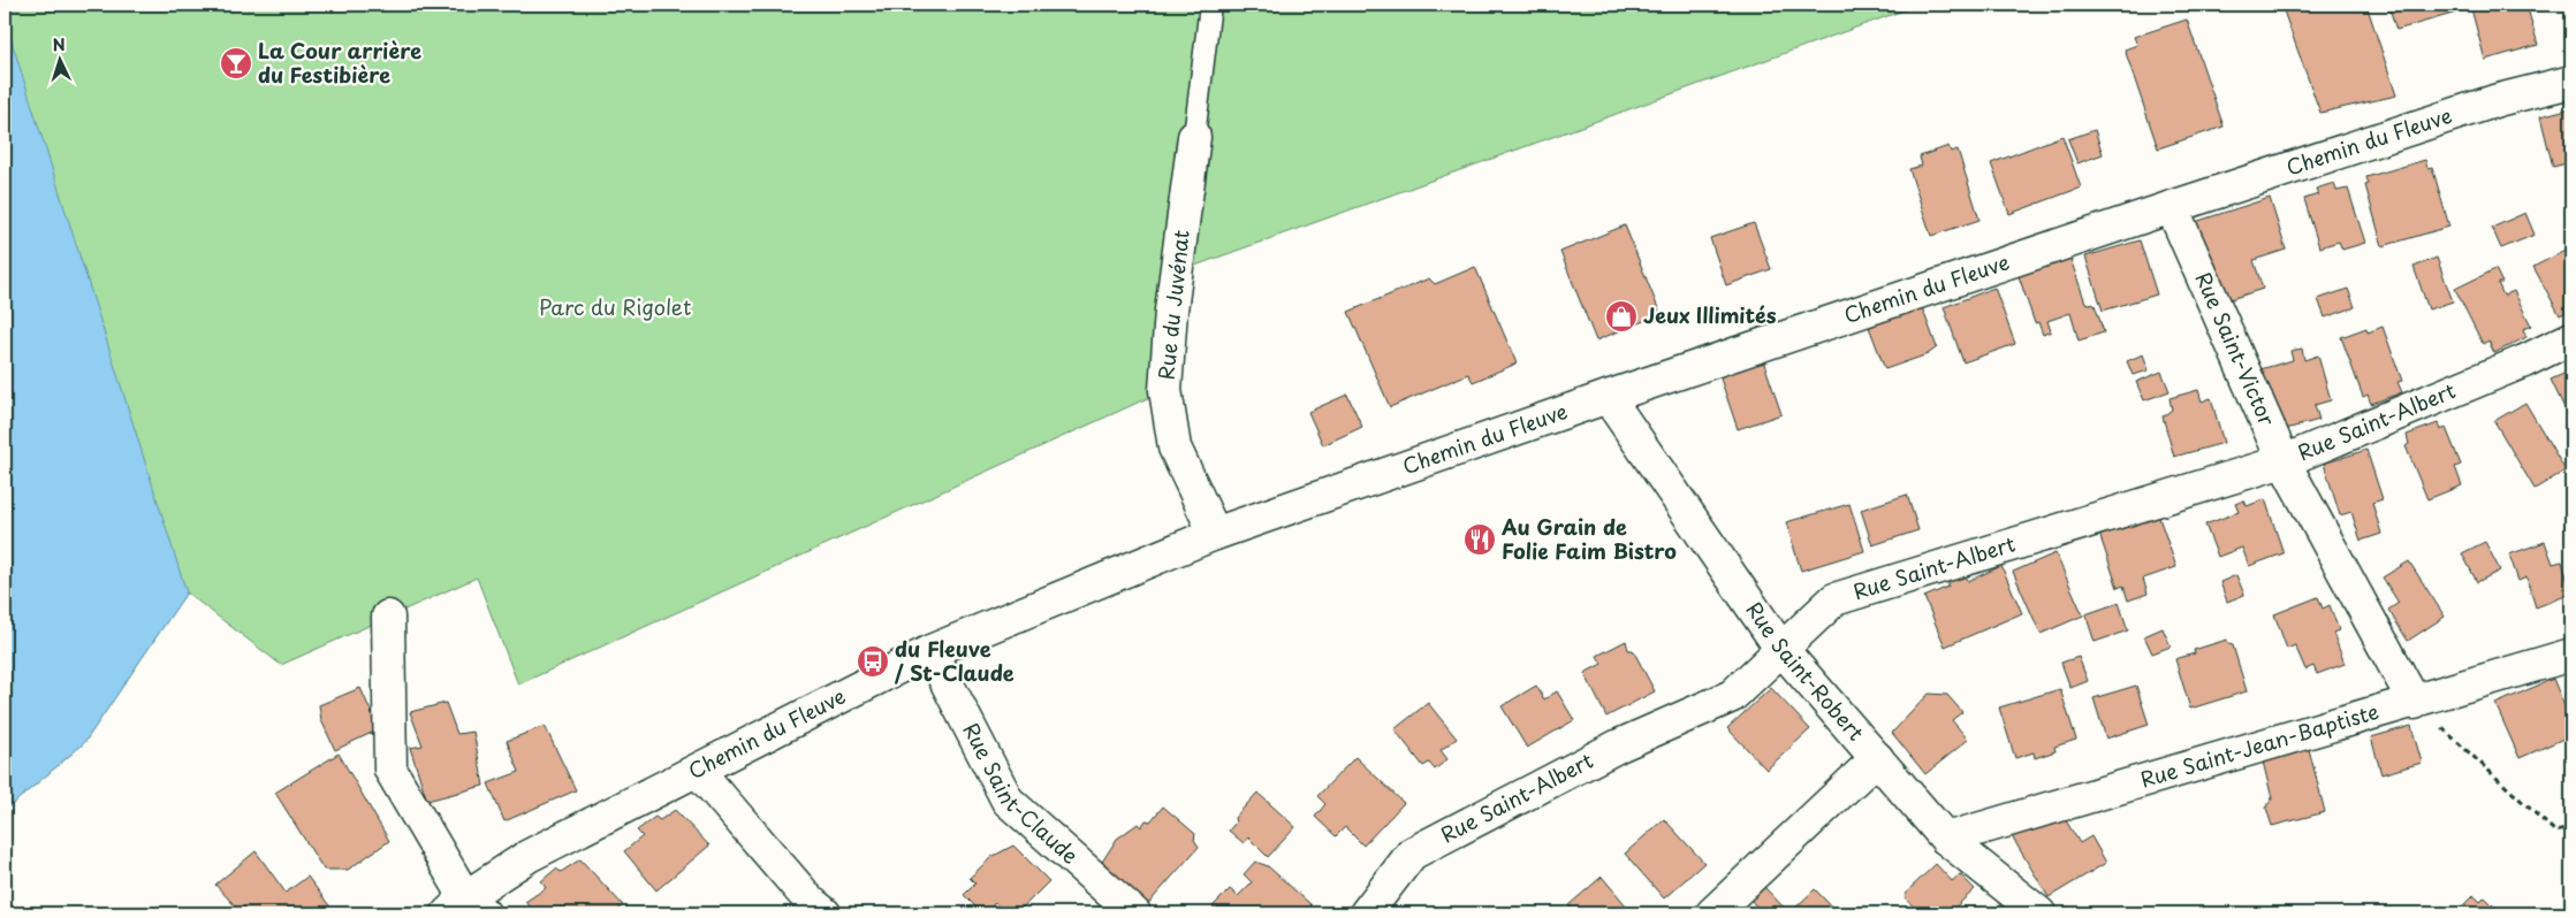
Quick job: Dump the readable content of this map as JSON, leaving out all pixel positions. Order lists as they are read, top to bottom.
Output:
{
  "streets": {
    "street": [
      "Chemin du Fleuve",
      "Rue du Juvénat",
      "Rue Saint-Victor",
      "Rue Saint-Albert",
      "Rue Saint-Robert",
      "Rue Saint-Jean-Baptiste",
      "Rue Saint-Claude"
    ]
  },
  "crossings": [
    ["Chemin du Fleuve", "Rue du Juvénat"],
    ["Chemin du Fleuve", "Rue Saint-Victor"],
    ["Chemin du Fleuve", "Rue Saint-Robert"],
    ["Chemin du Fleuve", "Rue Saint-Claude"],
    ["Rue Saint-Victor", "Rue Saint-Albert"],
    ["Rue Saint-Victor", "Rue Saint-Jean-Baptiste"],
    ["Rue Saint-Albert", "Rue Saint-Robert"],
    ["Rue Saint-Robert", "Rue Saint-Jean-Baptiste"]
  ],
  "parks": ["Parc du Rigolet"],
  "places": {
    "bar": ["La Cour arrière du Festibière"],
    "shop": ["Jeux Illimités"],
    "restaurant": ["Au Grain de Folie Faim Bistro"],
    "bus stop": ["du Fleuve / St-Claude"]
  },
  "north": "top"
}
